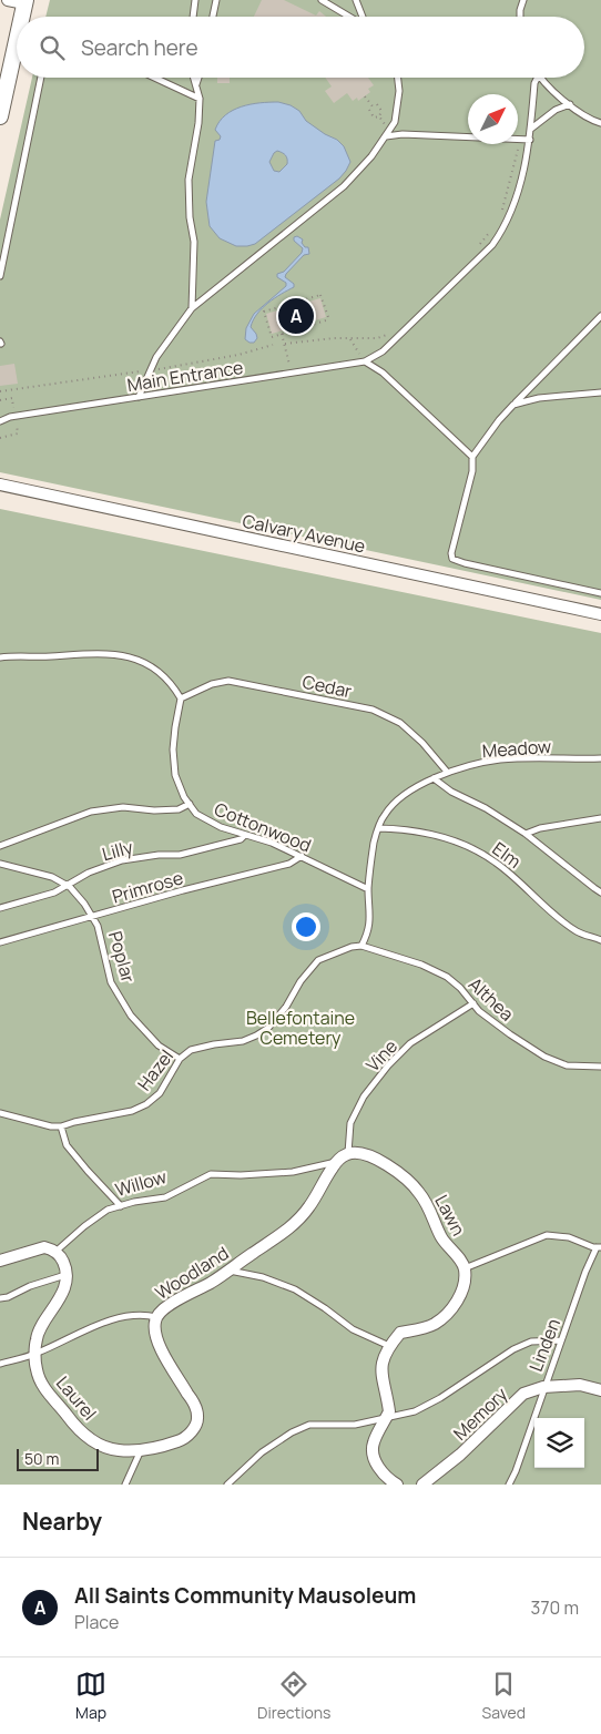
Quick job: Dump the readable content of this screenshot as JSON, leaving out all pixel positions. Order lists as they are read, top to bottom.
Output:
{
  "streets": {
    "street": [
      "Calvary Avenue",
      "Lawn",
      "Woodland",
      "Laurel",
      "Memory"
    ],
    "lane": [
      "Main Entrance",
      "Cedar",
      "Meadow",
      "Cottonwood",
      "Lilly",
      "Elm",
      "Primrose",
      "Poplar",
      "Althea",
      "Vine",
      "Hazel",
      "Willow",
      "Linden"
    ]
  },
  "crossings": [
    ["Cedar", "Meadow"],
    ["Cedar", "Cottonwood"],
    ["Meadow", "Cottonwood"],
    ["Meadow", "Elm"],
    ["Meadow", "Althea"],
    ["Meadow", "Hazel"],
    ["Cottonwood", "Lilly"],
    ["Cottonwood", "Primrose"],
    ["Lilly", "Poplar"],
    ["Primrose", "Poplar"],
    ["Poplar", "Hazel"],
    ["Althea", "Vine"],
    ["Althea", "Hazel"],
    ["Vine", "Lawn"],
    ["Willow", "Woodland"],
    ["Woodland", "Laurel"],
    ["Linden", "Memory"]
  ],
  "parks": ["Bellefontaine Cemetery"],
  "scale_bar": "50 m",
  "north": "top right",
  "page": {
    "search": "Search here",
    "pins": "A",
    "scale": "50 m",
    "heading": "Nearby",
    "list": [
      {
        "mark": "A",
        "name": "All Saints Community Mausoleum",
        "note": "Place",
        "value": "370 m"
      }
    ],
    "nav": ["Map", "Directions", "Saved"]
  }
}
